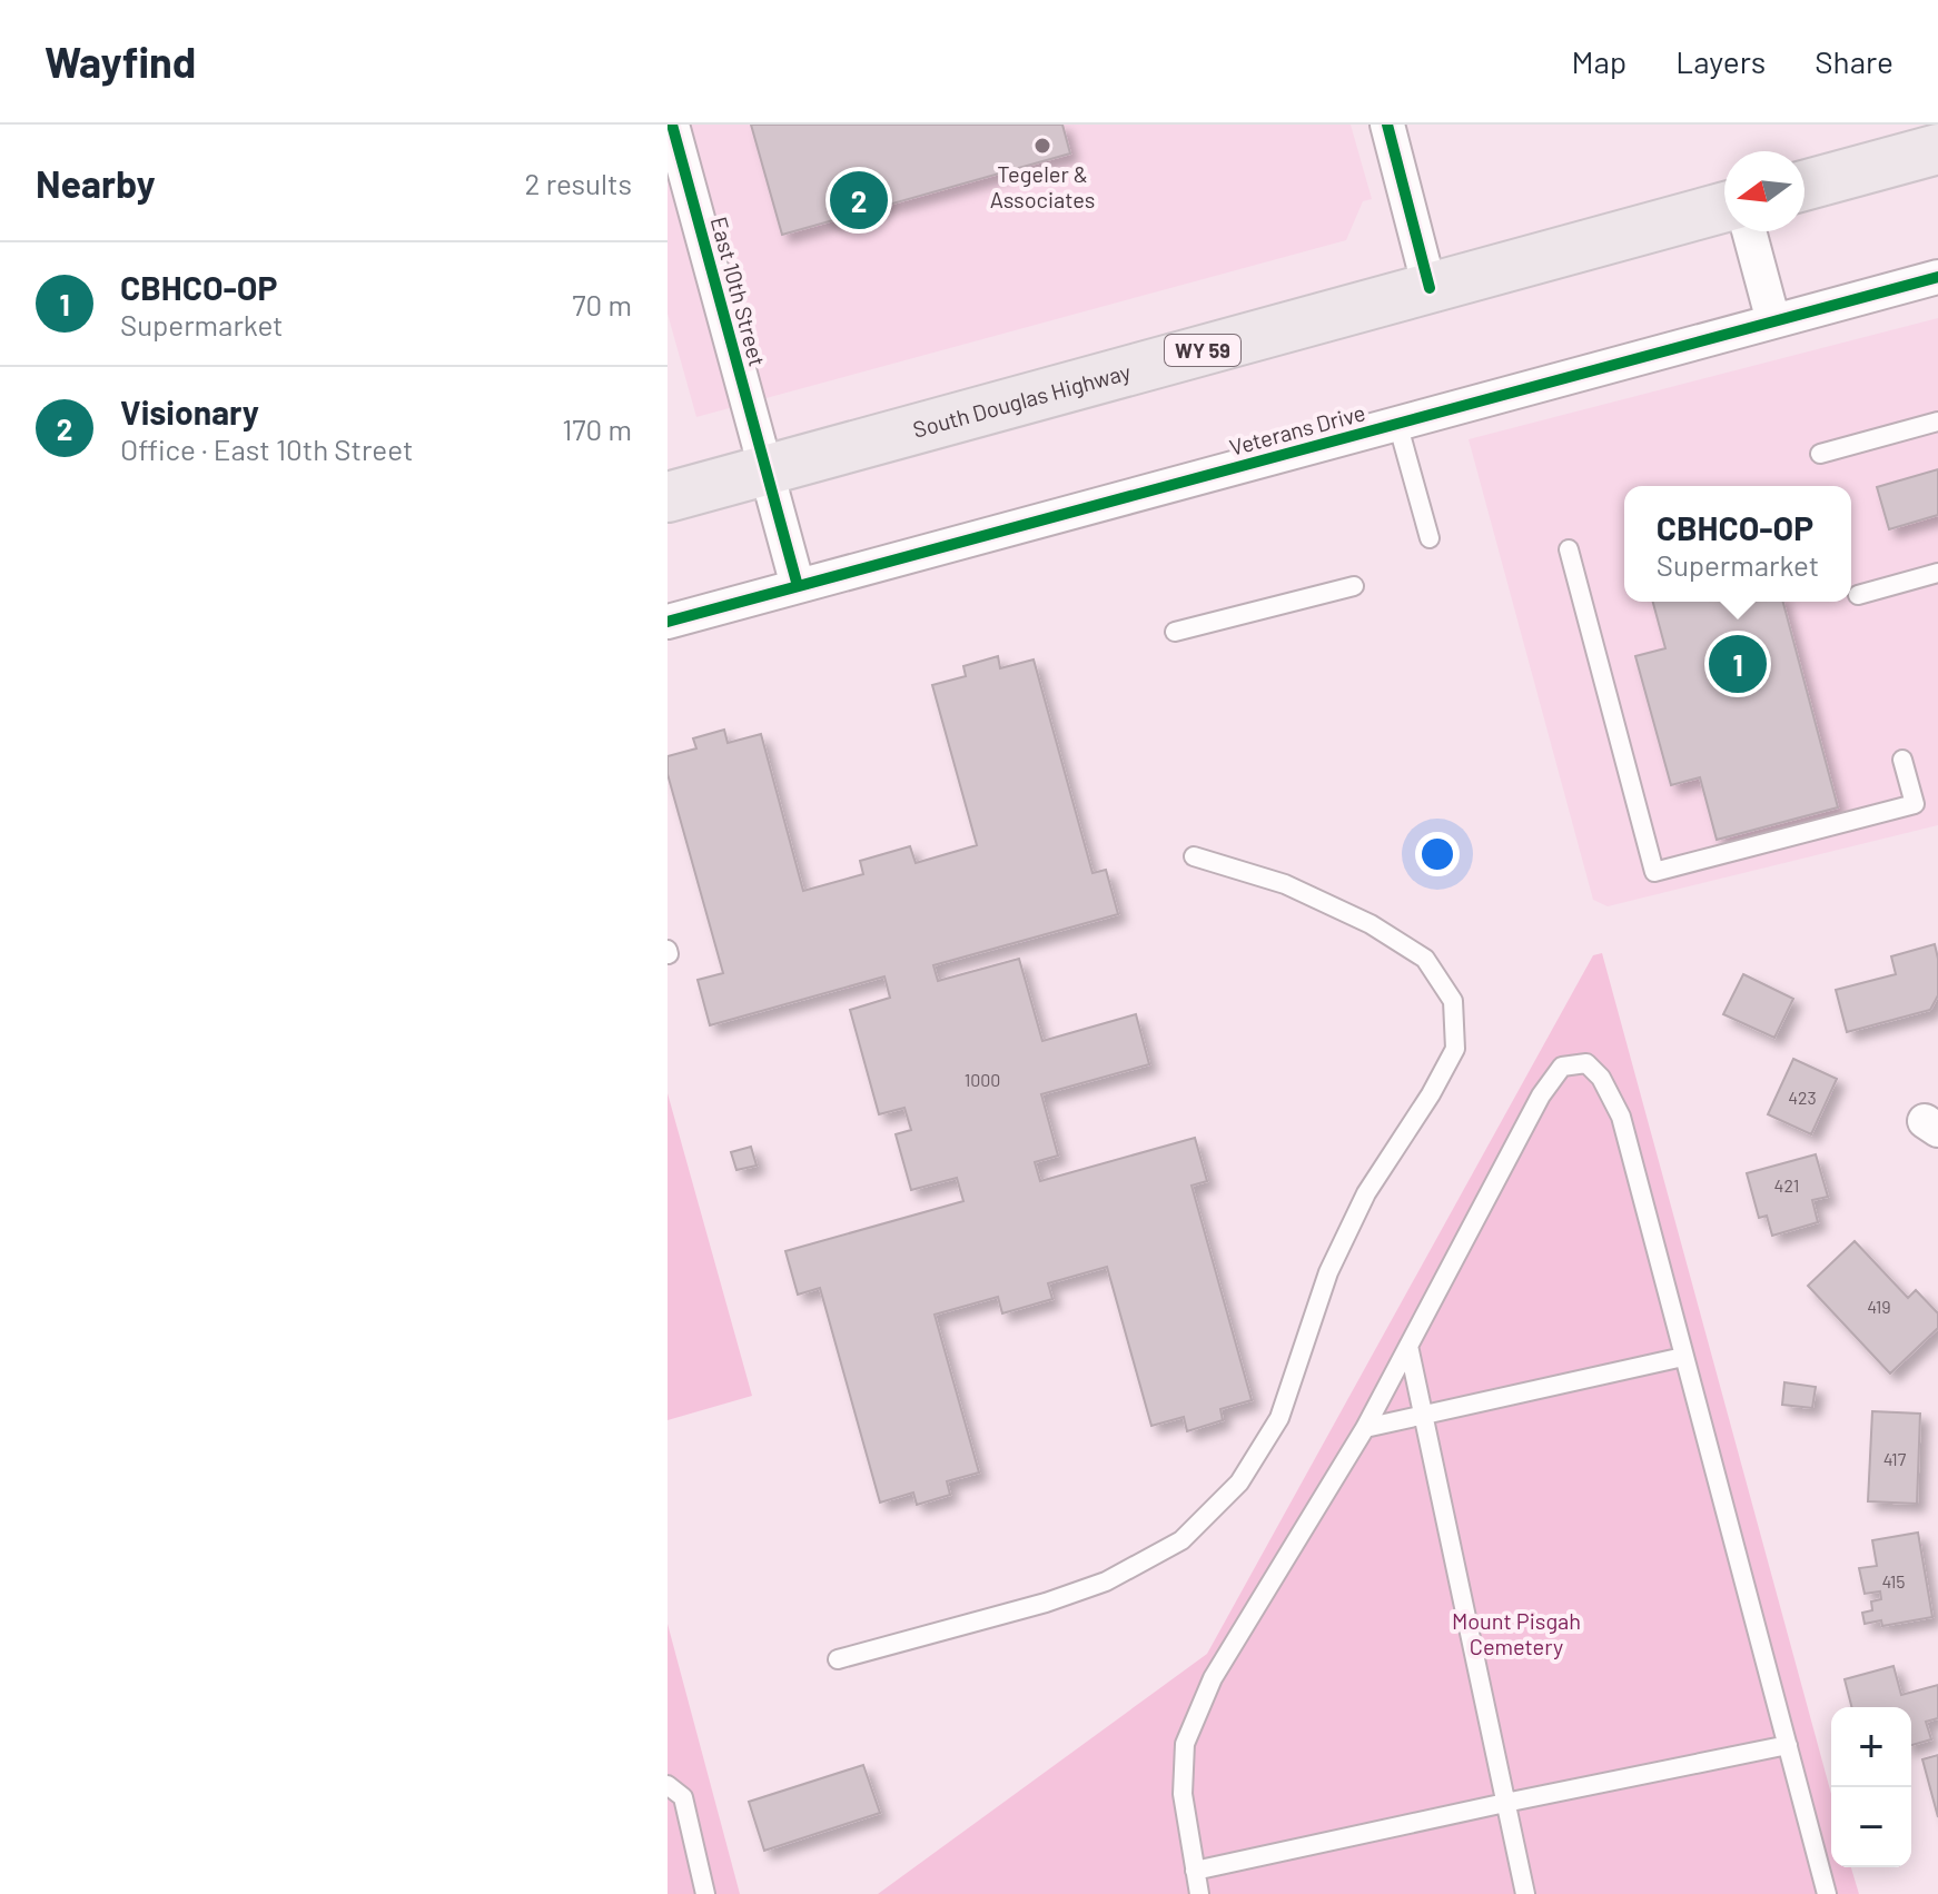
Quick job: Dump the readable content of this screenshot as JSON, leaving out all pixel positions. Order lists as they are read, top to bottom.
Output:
{
  "streets": {
    "main road": ["WY 59", "South Douglas Highway"],
    "street": ["East 10th Street", "Veterans Drive"]
  },
  "crossings": [
    ["East 10th Street", "South Douglas Highway"],
    ["East 10th Street", "Veterans Drive"]
  ],
  "parks": ["Mount Pisgah Cemetery"],
  "places": ["Tegeler & Associates"],
  "house_numbers": [
    "1000",
    "423",
    "421",
    "419",
    "417",
    "415"
  ],
  "north": "left",
  "page": {
    "header": "Wayfind",
    "nav": ["Map", "Layers", "Share"],
    "heading": ["Nearby", "2 results"],
    "pins": ["2", "1"],
    "list": [
      {
        "mark": "1",
        "name": "CBHCO-OP",
        "note": "Supermarket",
        "value": "70 m"
      },
      {
        "mark": "2",
        "name": "Visionary",
        "note": "Office · East 10th Street",
        "value": "170 m"
      }
    ],
    "popup": ["CBHCO-OP", "Supermarket"],
    "map_buttons": ["+", "−"]
  }
}
